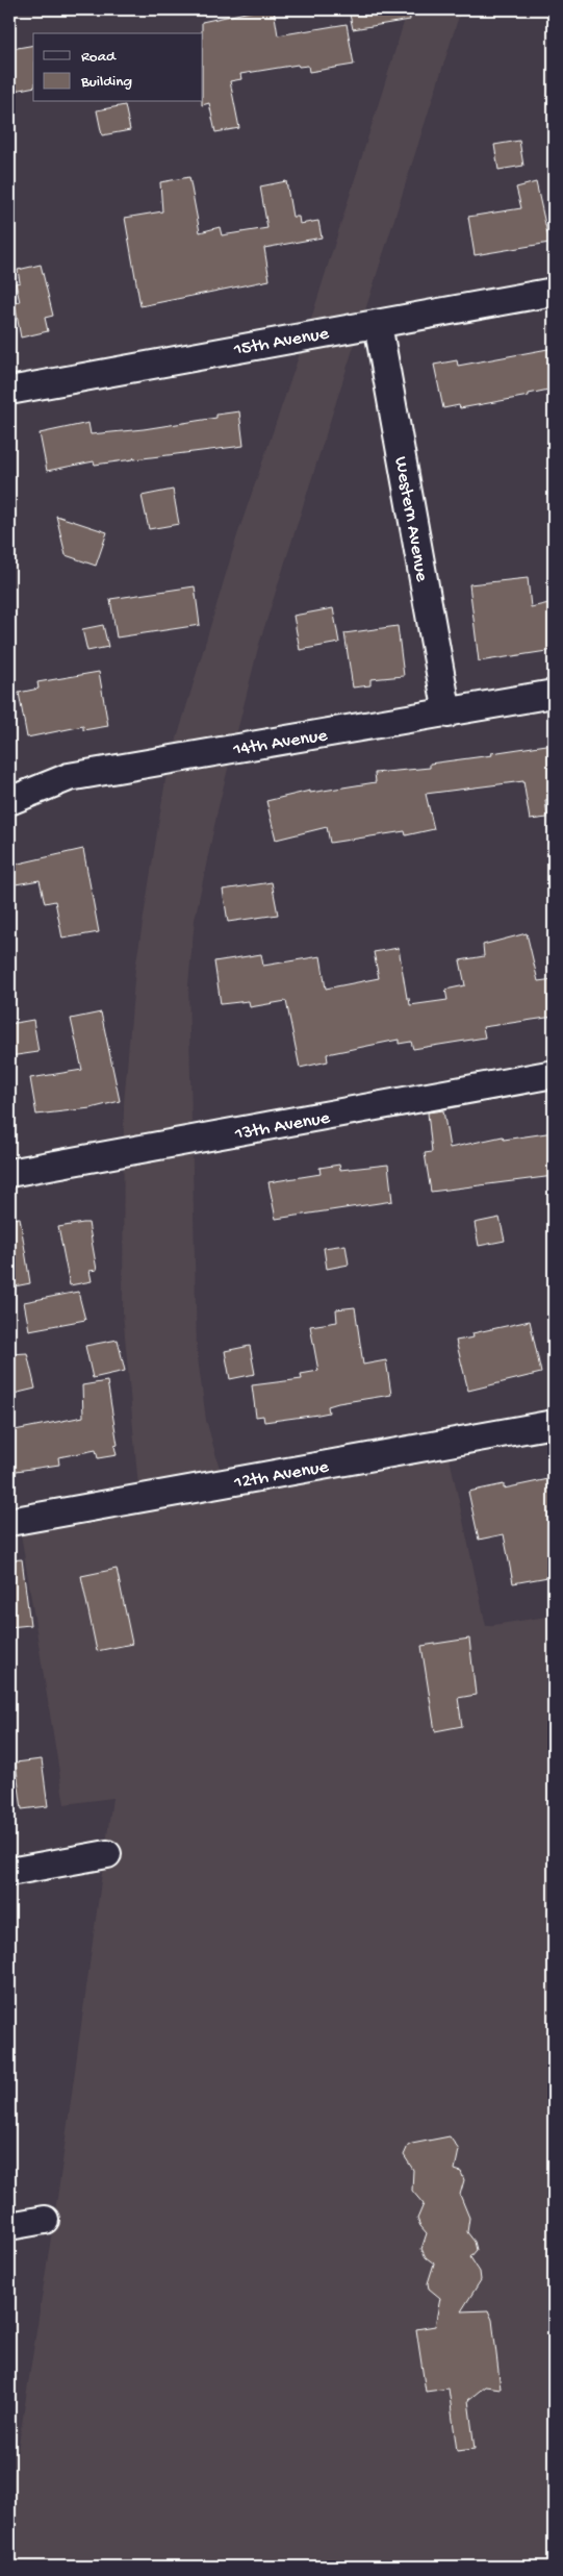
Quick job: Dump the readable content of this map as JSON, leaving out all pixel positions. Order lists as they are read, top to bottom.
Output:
{
  "streets": {
    "street": [
      "15th Avenue",
      "Western Avenue",
      "14th Avenue",
      "13th Avenue",
      "12th Avenue"
    ]
  },
  "crossings": [
    ["15th Avenue", "Western Avenue"],
    ["Western Avenue", "14th Avenue"]
  ],
  "legend": ["Road", "Building"]
}
